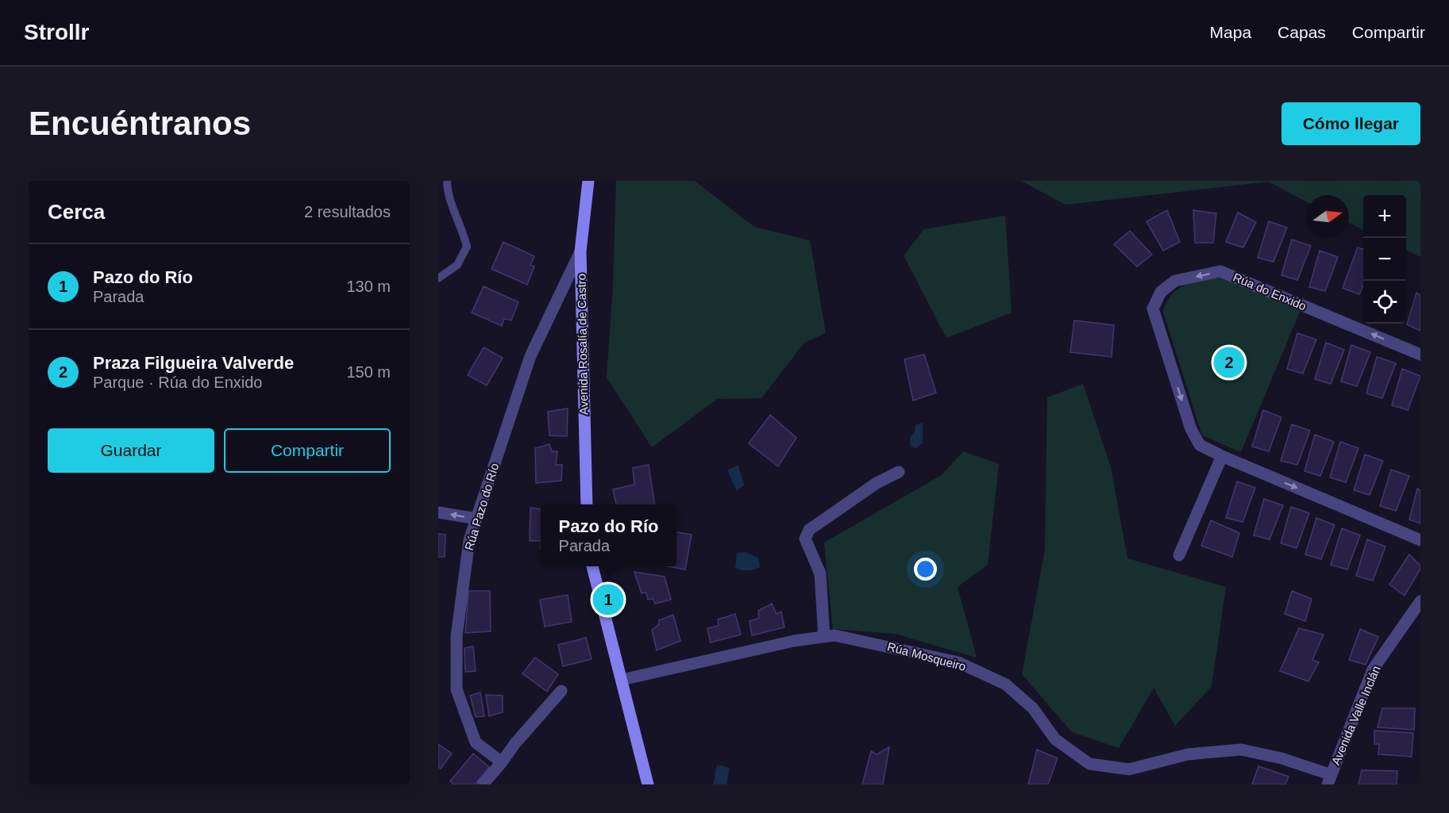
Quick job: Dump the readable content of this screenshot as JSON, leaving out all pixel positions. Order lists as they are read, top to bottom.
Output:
{
  "streets": {
    "street": [
      "Rúa do Enxido",
      "Avenida Rosalía de Castro",
      "Rúa Pazo do Río",
      "Rúa Mosqueiro",
      "Avenida Valle Inclán"
    ]
  },
  "crossings": [
    ["Avenida Rosalía de Castro", "Rúa Pazo do Río"],
    ["Rúa Mosqueiro", "Avenida Valle Inclán"]
  ],
  "north": "right",
  "page": {
    "header": "Strollr",
    "nav": ["Mapa", "Capas", "Compartir"],
    "buttons": [
      "Cómo llegar",
      ["Guardar", "Compartir"]
    ],
    "title": "Encuéntranos",
    "heading": ["Cerca", "2 resultados"],
    "map_buttons": ["+", "−"],
    "list": [
      {
        "mark": "1",
        "name": "Pazo do Río",
        "note": "Parada",
        "value": "130 m"
      },
      {
        "mark": "2",
        "name": "Praza Filgueira Valverde",
        "note": "Parque · Rúa do Enxido",
        "value": "150 m"
      }
    ],
    "pins": ["2", "1"],
    "popup": ["Pazo do Río", "Parada"]
  }
}
